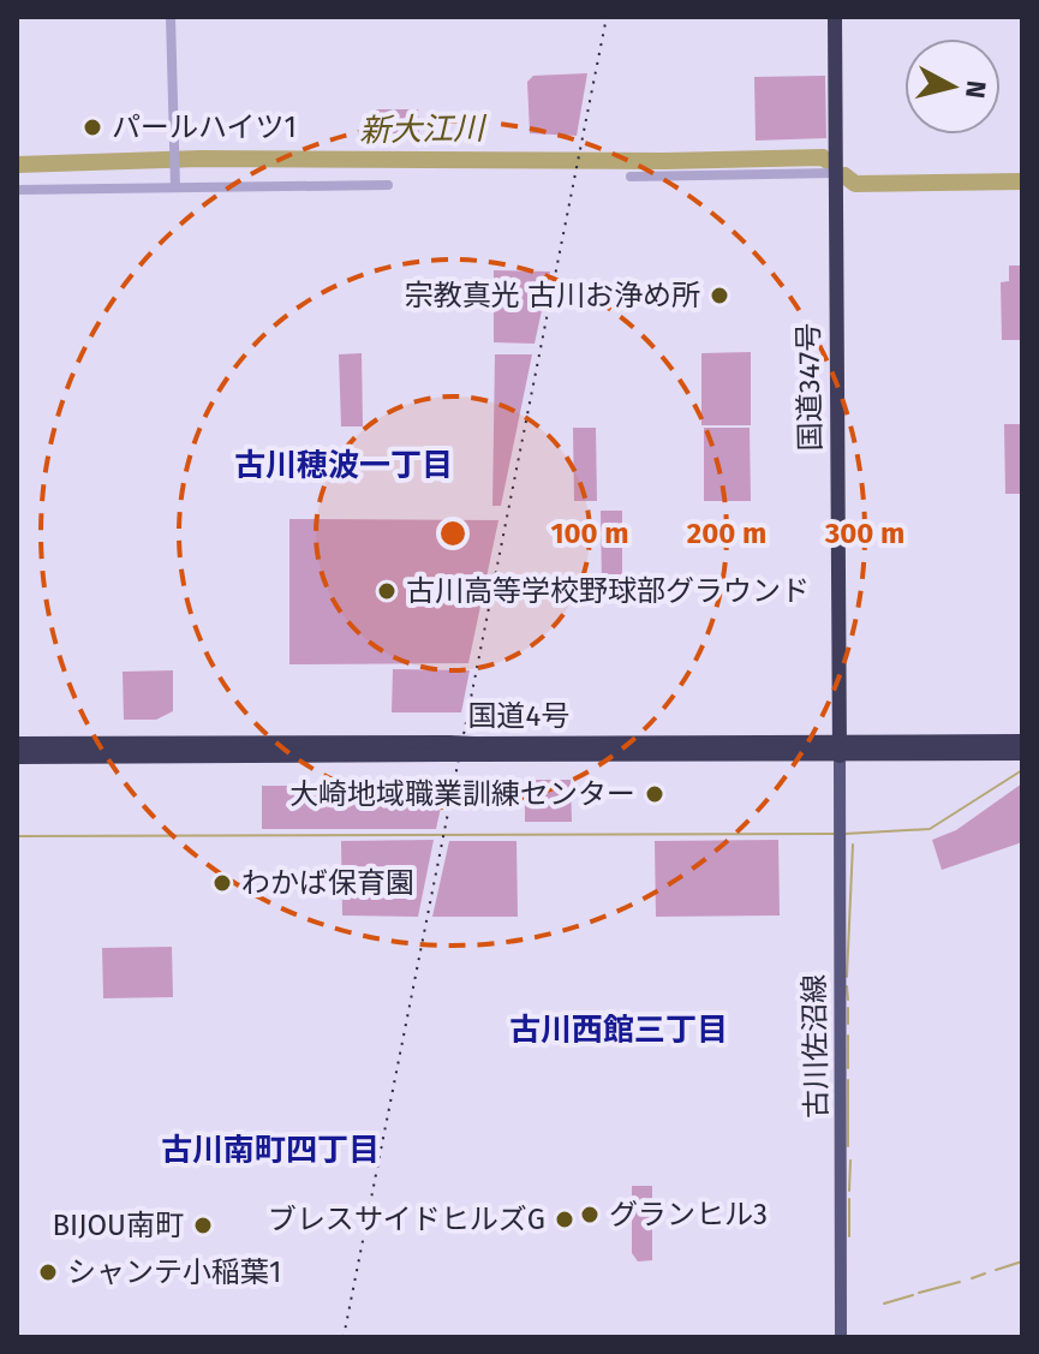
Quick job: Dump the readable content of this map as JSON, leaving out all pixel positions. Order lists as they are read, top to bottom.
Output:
{
  "streets": {
    "highway": ["国道347号", "国道4号"],
    "main road": ["古川佐沼線"]
  },
  "crossings": [
    ["国道347号", "国道4号"],
    ["国道347号", "古川佐沼線"],
    ["国道4号", "古川佐沼線"]
  ],
  "districts": ["古川穂波一丁目", "古川西館三丁目", "古川南町四丁目"],
  "water": ["新大江川"],
  "places": [
    "パールハイツ1",
    "宗教真光 古川お浄め所",
    "古川高等学校野球部グラウンド",
    "大崎地域職業訓練センター",
    "わかば保育園",
    "グランヒル3",
    "ブレスサイドヒルズG",
    "BIJOU南町",
    "シャンテ小稲葉1"
  ],
  "north": "right",
  "rings": ["100 m", "200 m", "300 m"]
}
